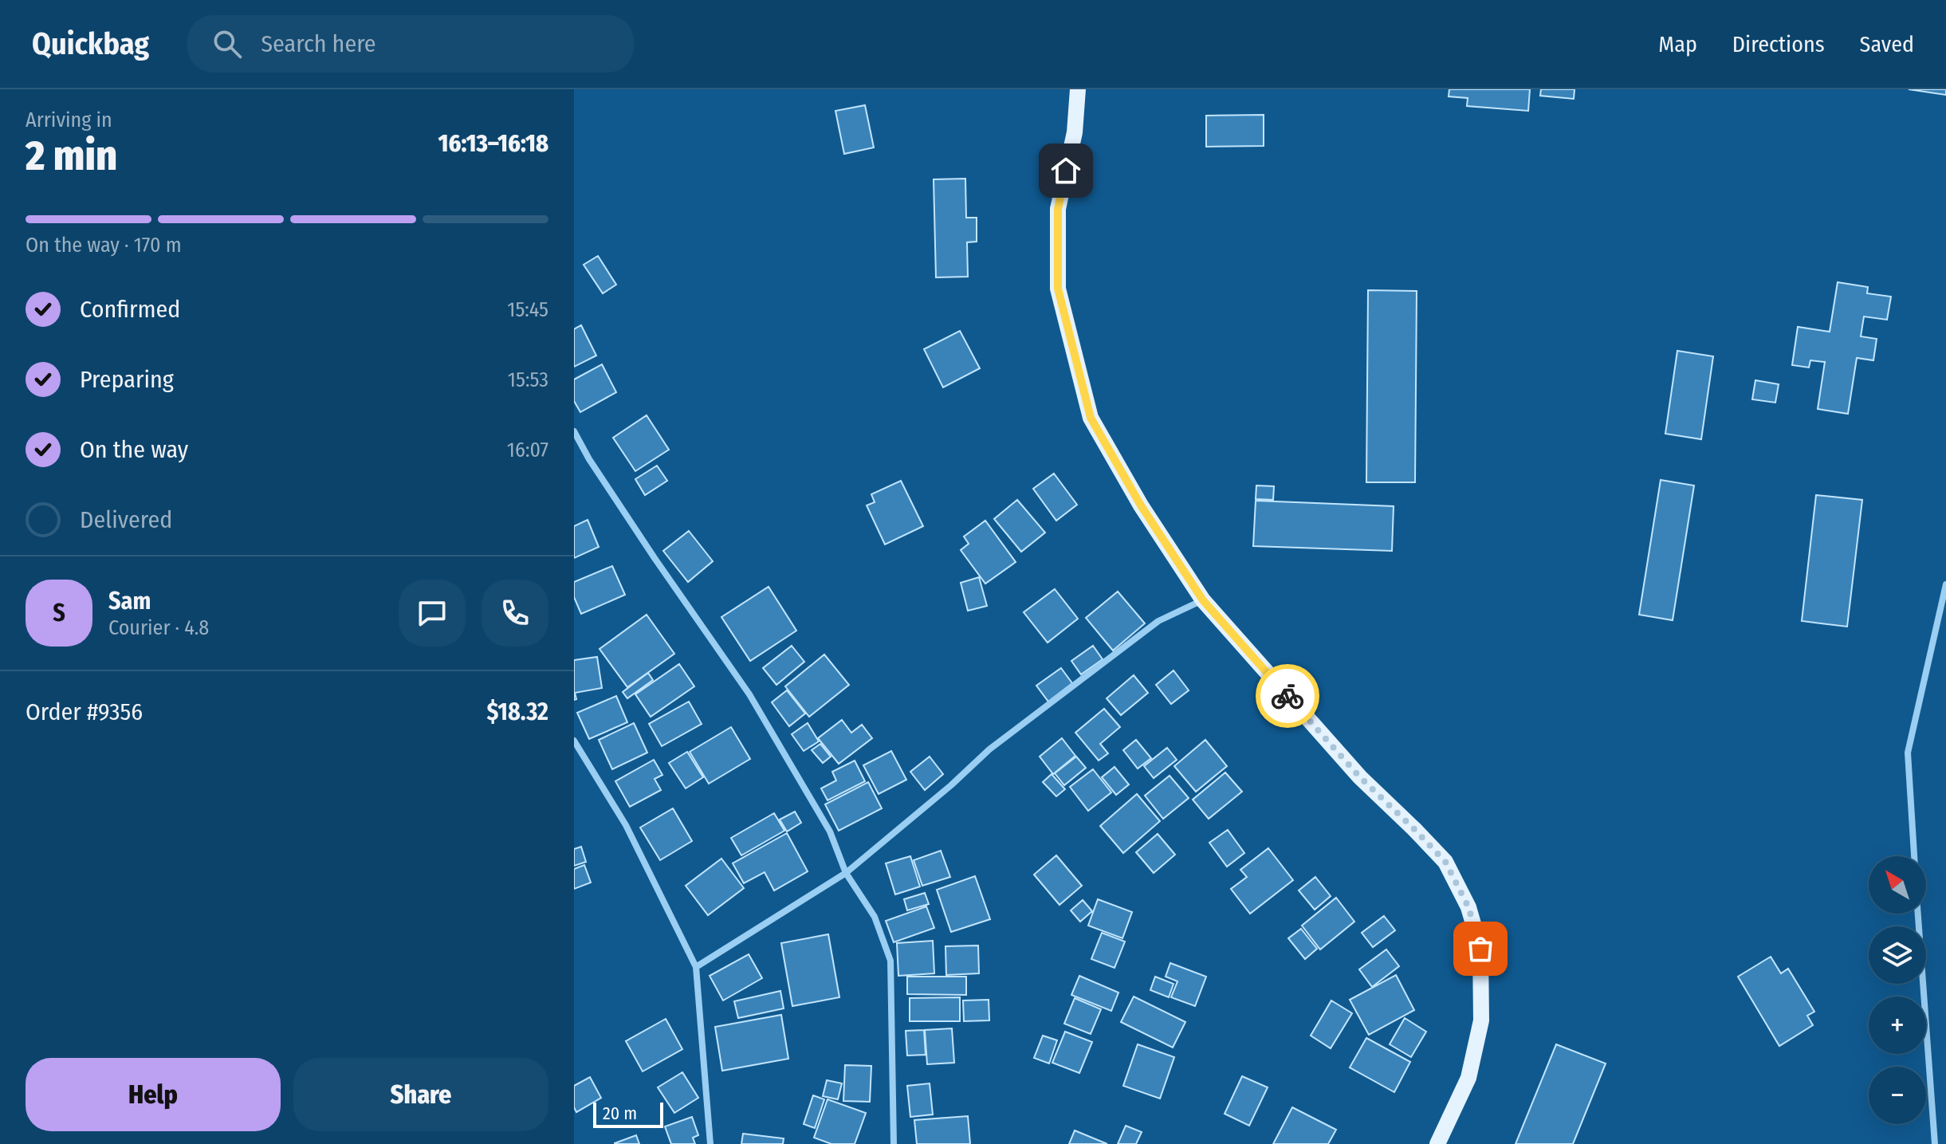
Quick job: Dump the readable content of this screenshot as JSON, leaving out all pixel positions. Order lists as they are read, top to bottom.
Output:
{
  "scale_bar": "20 m",
  "north": "top left",
  "page": {
    "header": "Quickbag",
    "search": "Search here",
    "nav": ["Map", "Directions", "Saved"],
    "heading": ["2 min", "Arriving in", "16:13–16:18"],
    "panel": [
      "Sam",
      "Courier · 4.8",
      "Order #9356",
      "$18.32"
    ],
    "bar": "On the way · 170 m",
    "list": [
      ["Confirmed", "15:45"],
      ["Preparing", "15:53"],
      ["On the way", "16:07"],
      "Delivered"
    ],
    "round": "S",
    "map_buttons": ["+", "−"],
    "buttons": ["Help", "Share"],
    "scale": "20 m"
  }
}
